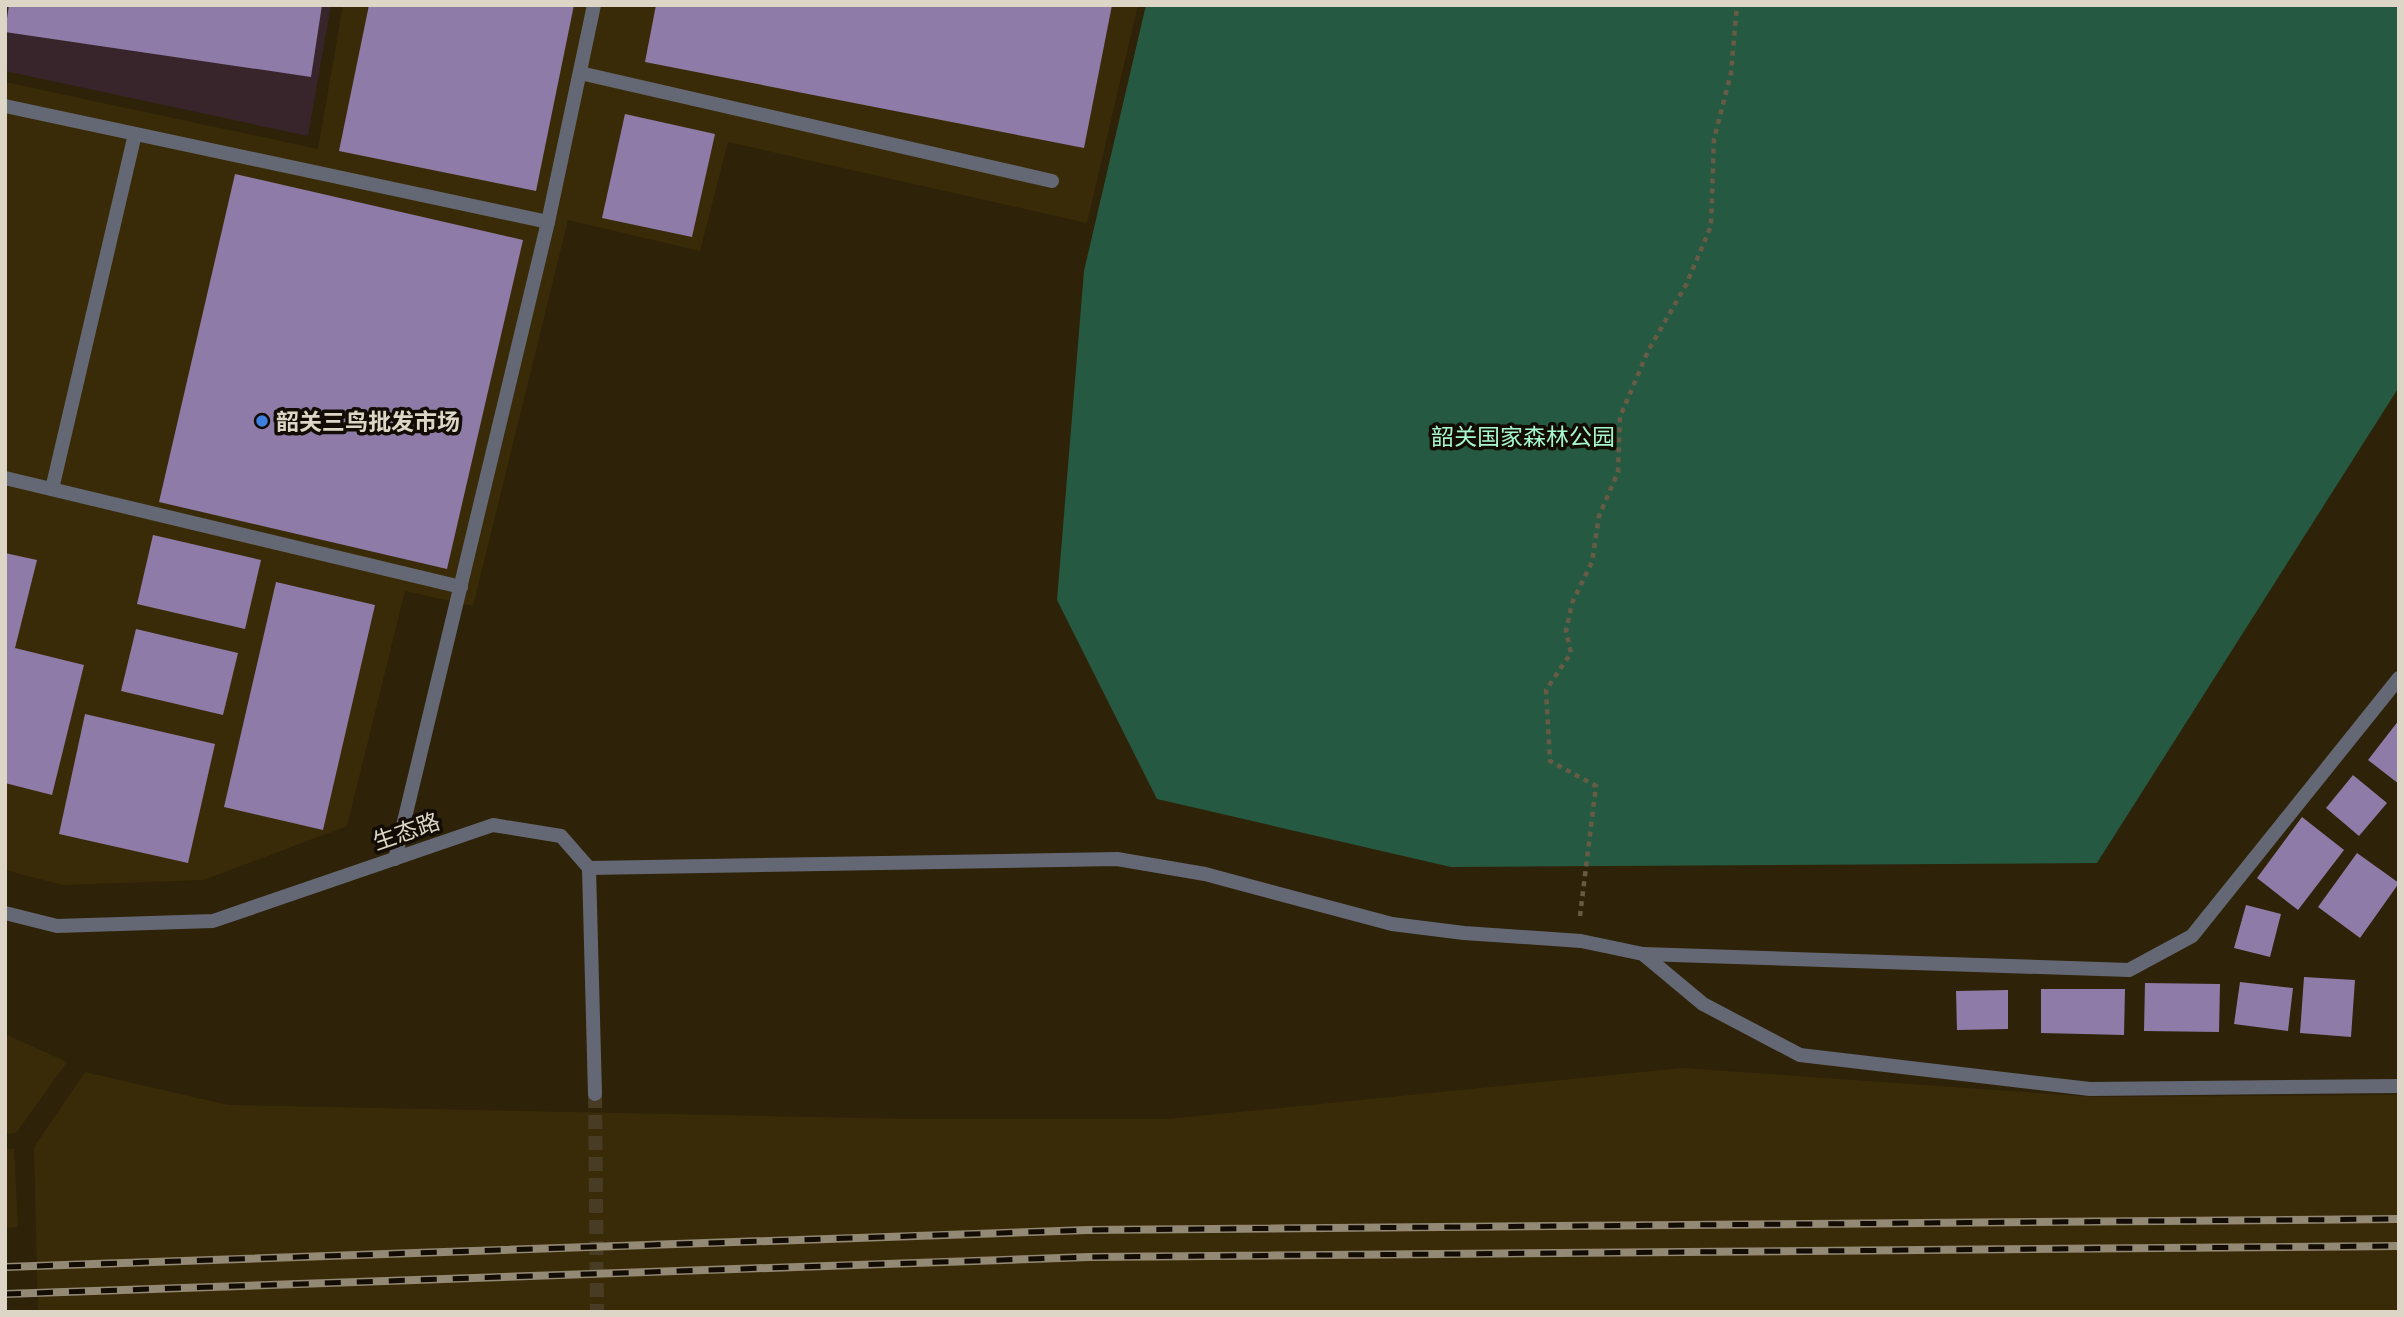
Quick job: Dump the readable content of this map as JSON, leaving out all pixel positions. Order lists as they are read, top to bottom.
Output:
{
  "streets": {
    "street": ["生态路"]
  },
  "parks": ["韶关国家森林公园"],
  "places": ["韶关三鸟批发市场"]
}
